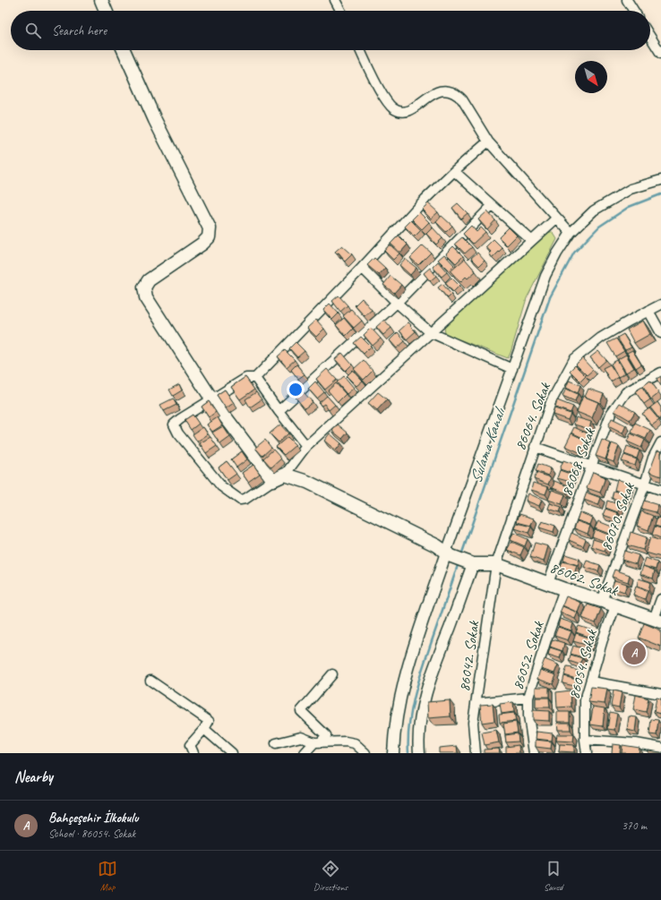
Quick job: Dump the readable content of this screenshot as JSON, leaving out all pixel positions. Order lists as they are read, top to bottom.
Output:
{
  "streets": {
    "main road": ["86062. Sokak"],
    "street": [
      "86064. Sokak",
      "86068. Sokak",
      "86070. Sokak",
      "86052. Sokak",
      "86042. Sokak",
      "86054. Sokak"
    ]
  },
  "crossings": [
    ["86064. Sokak", "86062. Sokak"],
    ["86064. Sokak", "86042. Sokak"],
    ["86068. Sokak", "86062. Sokak"],
    ["86070. Sokak", "86062. Sokak"],
    ["86062. Sokak", "86052. Sokak"],
    ["86062. Sokak", "86042. Sokak"],
    ["86062. Sokak", "86054. Sokak"]
  ],
  "water": ["Sulama Kanalı"],
  "north": "bottom right",
  "page": {
    "search": "Search here",
    "pins": "A",
    "heading": "Nearby",
    "list": [
      {
        "mark": "A",
        "name": "Bahçeşehir İlkokulu",
        "note": "School · 86054. Sokak",
        "value": "370 m"
      }
    ],
    "nav": ["Map", "Directions", "Saved"]
  }
}
